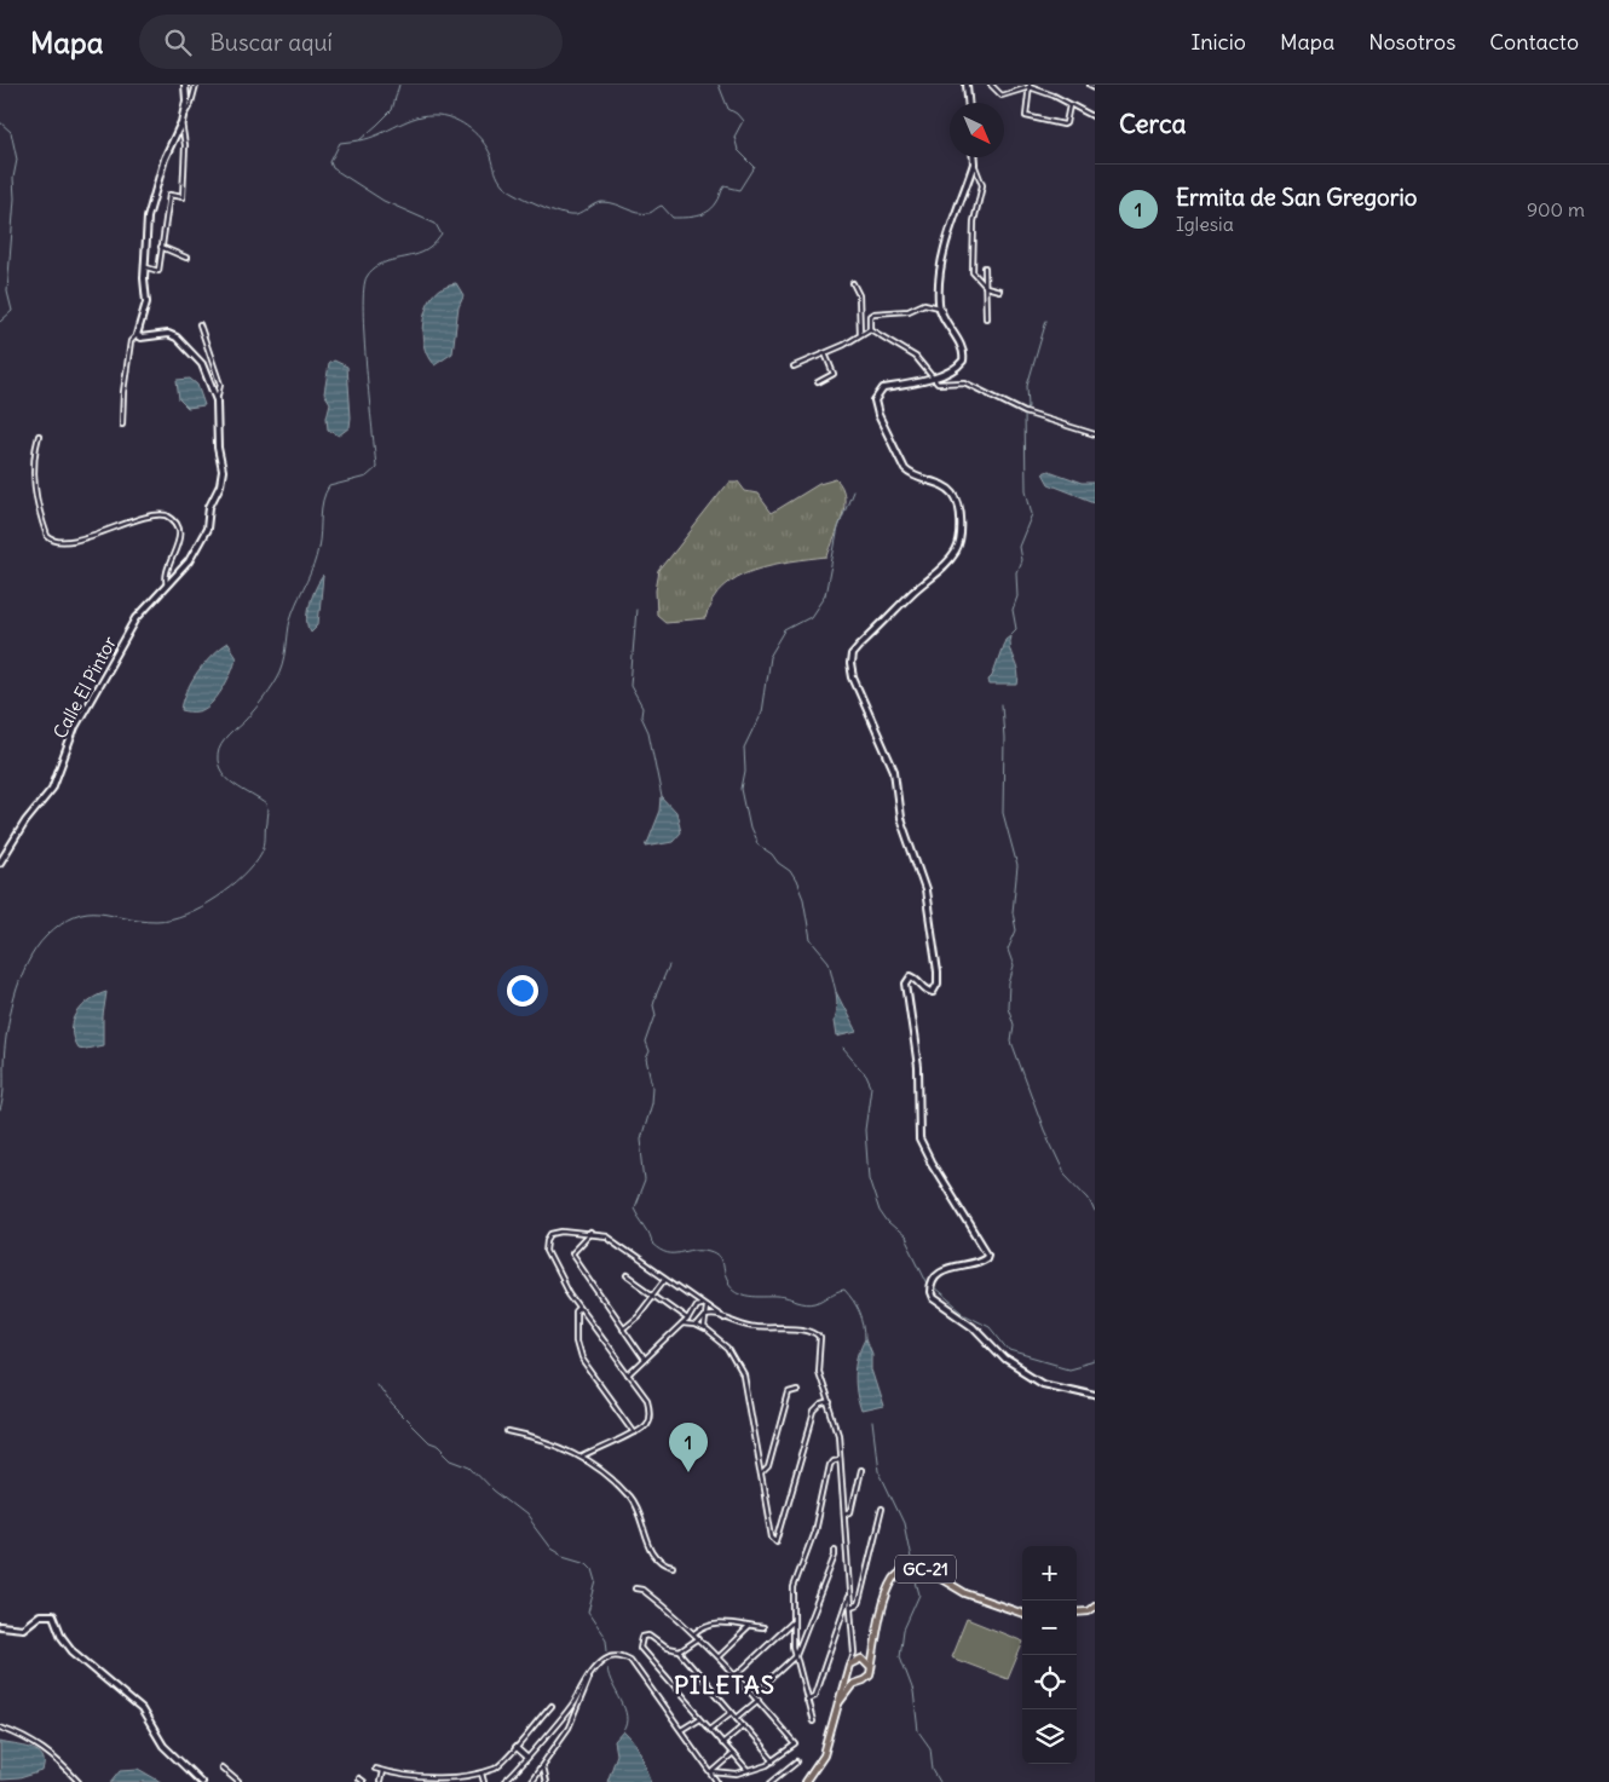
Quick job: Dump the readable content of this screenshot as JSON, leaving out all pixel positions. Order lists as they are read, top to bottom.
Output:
{
  "streets": {
    "main road": ["GC-21"],
    "street": ["Calle El Pintor"]
  },
  "districts": ["PILETAS"],
  "north": "bottom right",
  "page": {
    "header": "Mapa",
    "search": "Buscar aquí",
    "nav": [
      "Inicio",
      "Mapa",
      "Nosotros",
      "Contacto"
    ],
    "heading": "Cerca",
    "list": [
      {
        "mark": "1",
        "name": "Ermita de San Gregorio",
        "note": "Iglesia",
        "value": "900 m"
      }
    ],
    "pins": "1",
    "map_buttons": ["+", "−"]
  }
}
